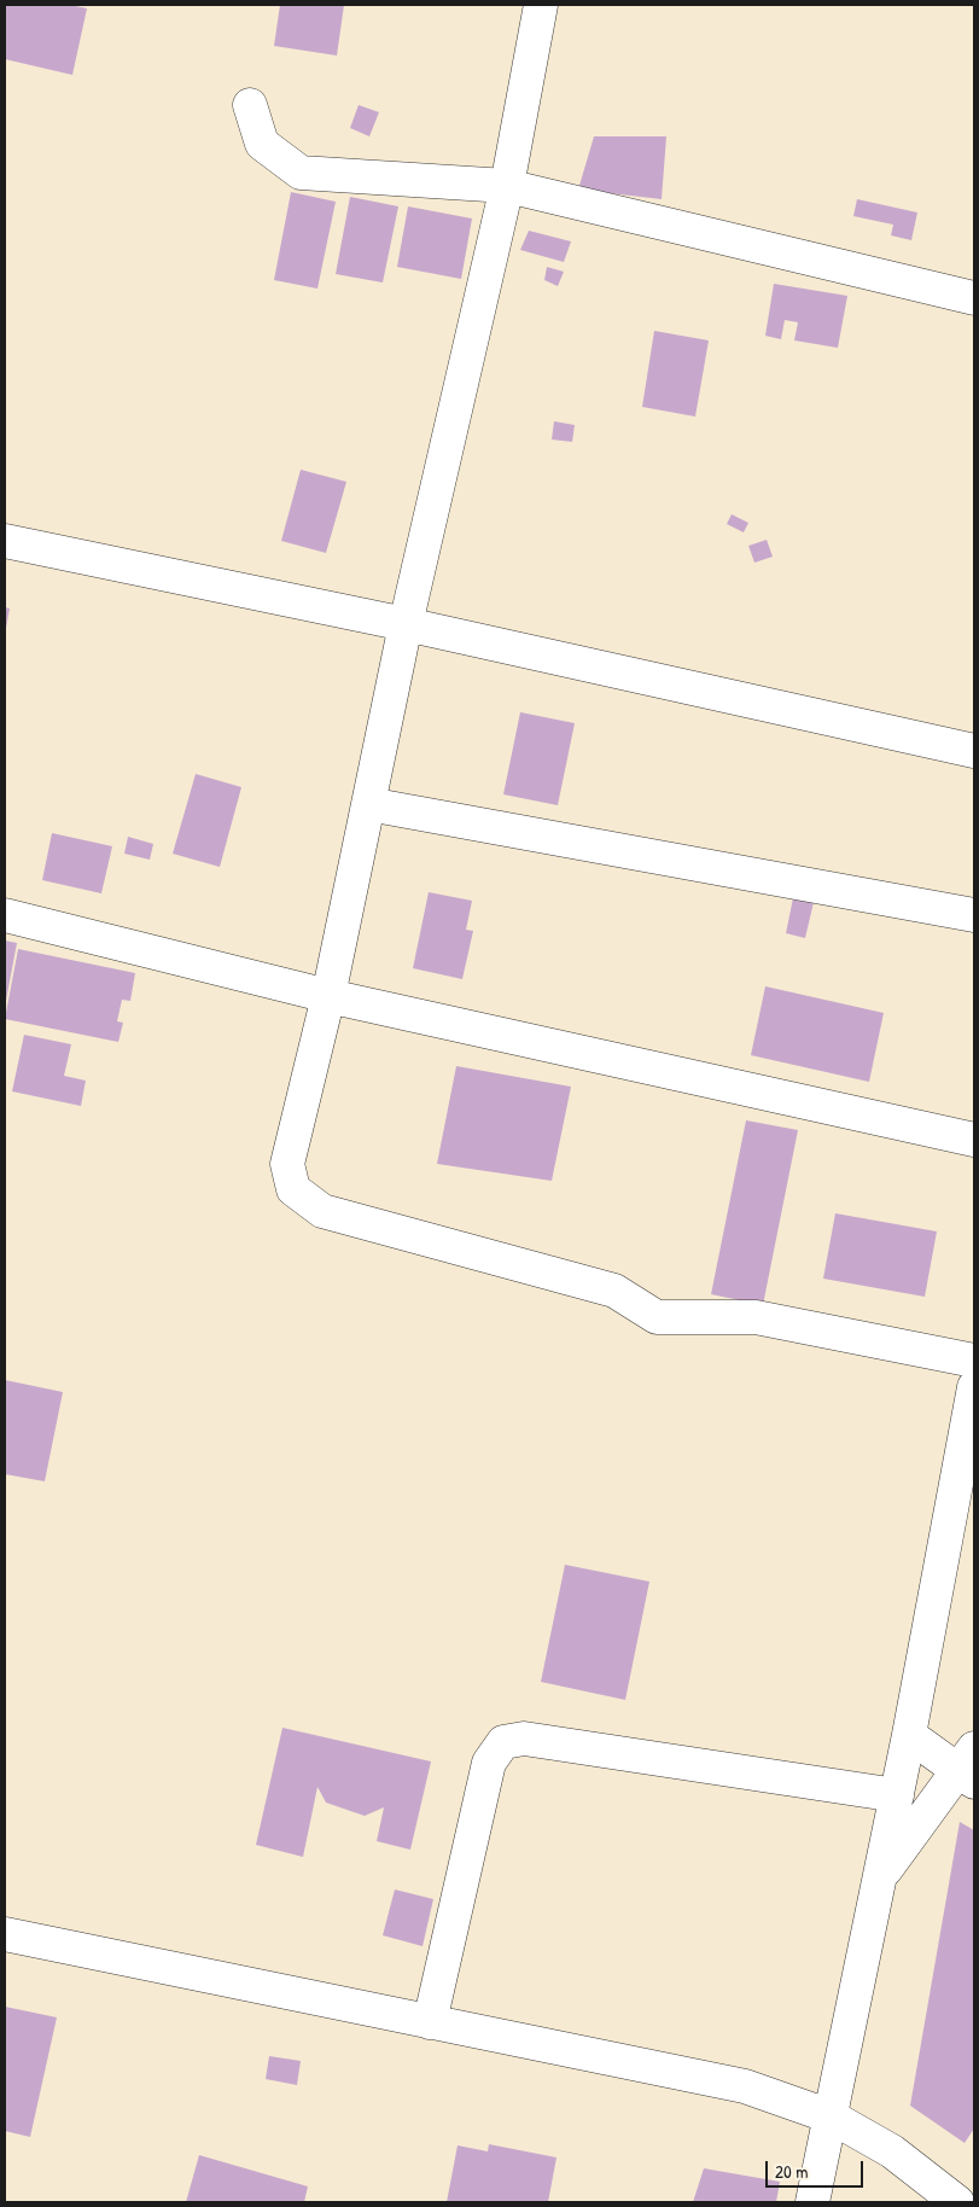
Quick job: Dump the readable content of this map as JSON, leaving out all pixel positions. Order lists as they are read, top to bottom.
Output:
{
  "scale_bar": "20 m"
}
